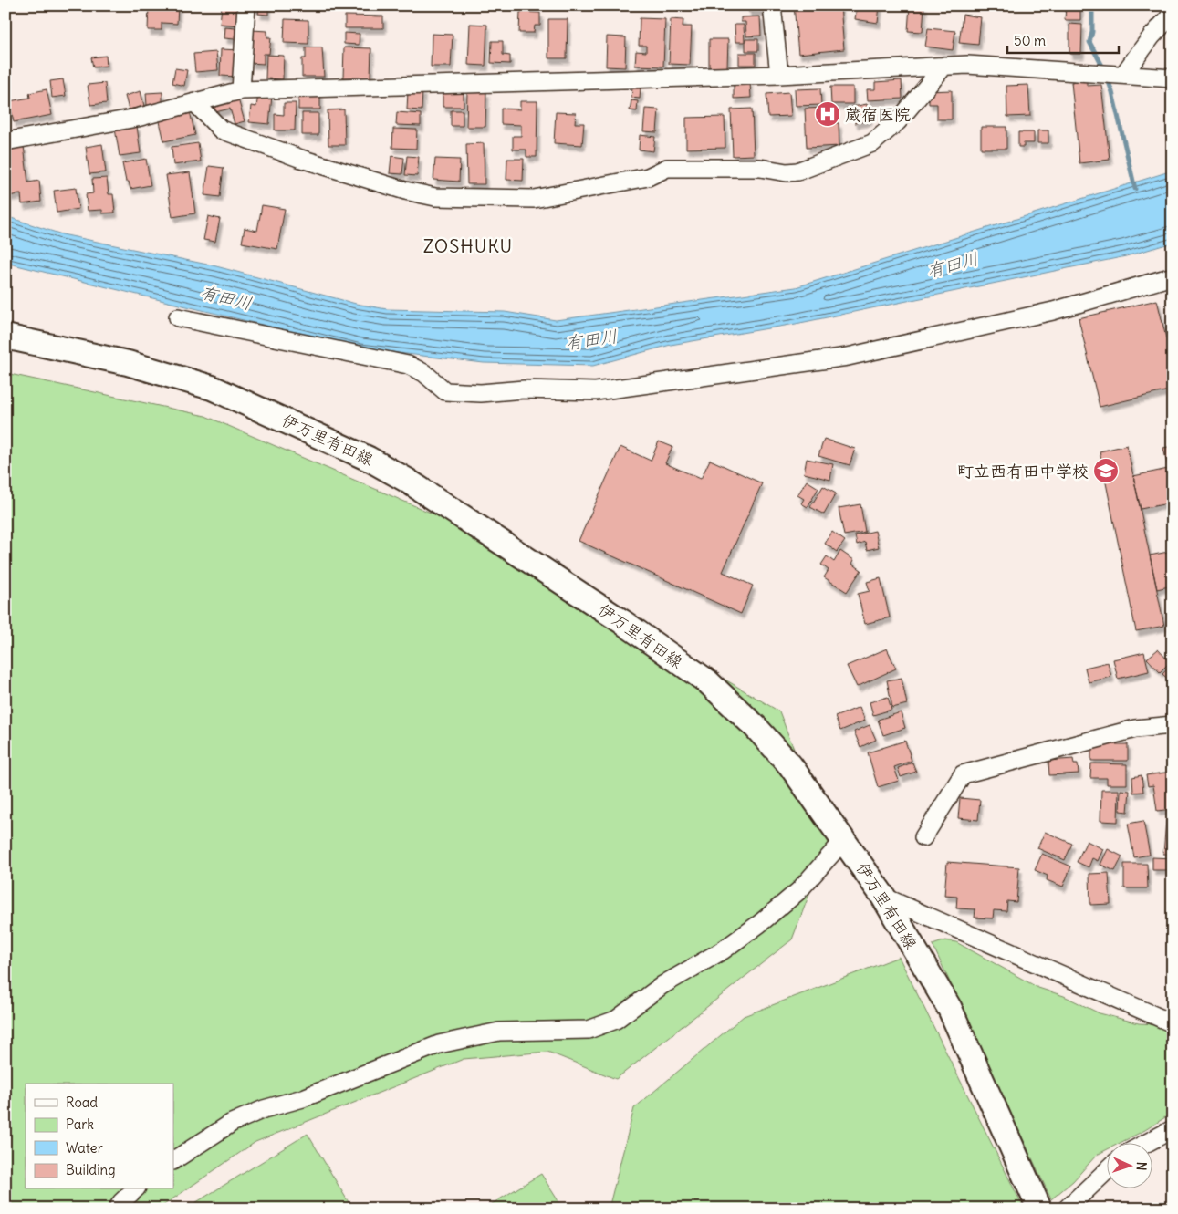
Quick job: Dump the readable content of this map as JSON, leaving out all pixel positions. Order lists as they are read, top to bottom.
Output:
{
  "streets": {
    "main road": ["伊万里有田線"]
  },
  "districts": ["ZOSHUKU"],
  "water": ["有田川"],
  "places": {
    "hospital": ["蔵宿医院"],
    "school or university": ["町立西有田中学校"]
  },
  "legend": [
    "Road",
    "Park",
    "Water",
    "Building"
  ],
  "scale_bar": "50 m",
  "north": "right"
}
